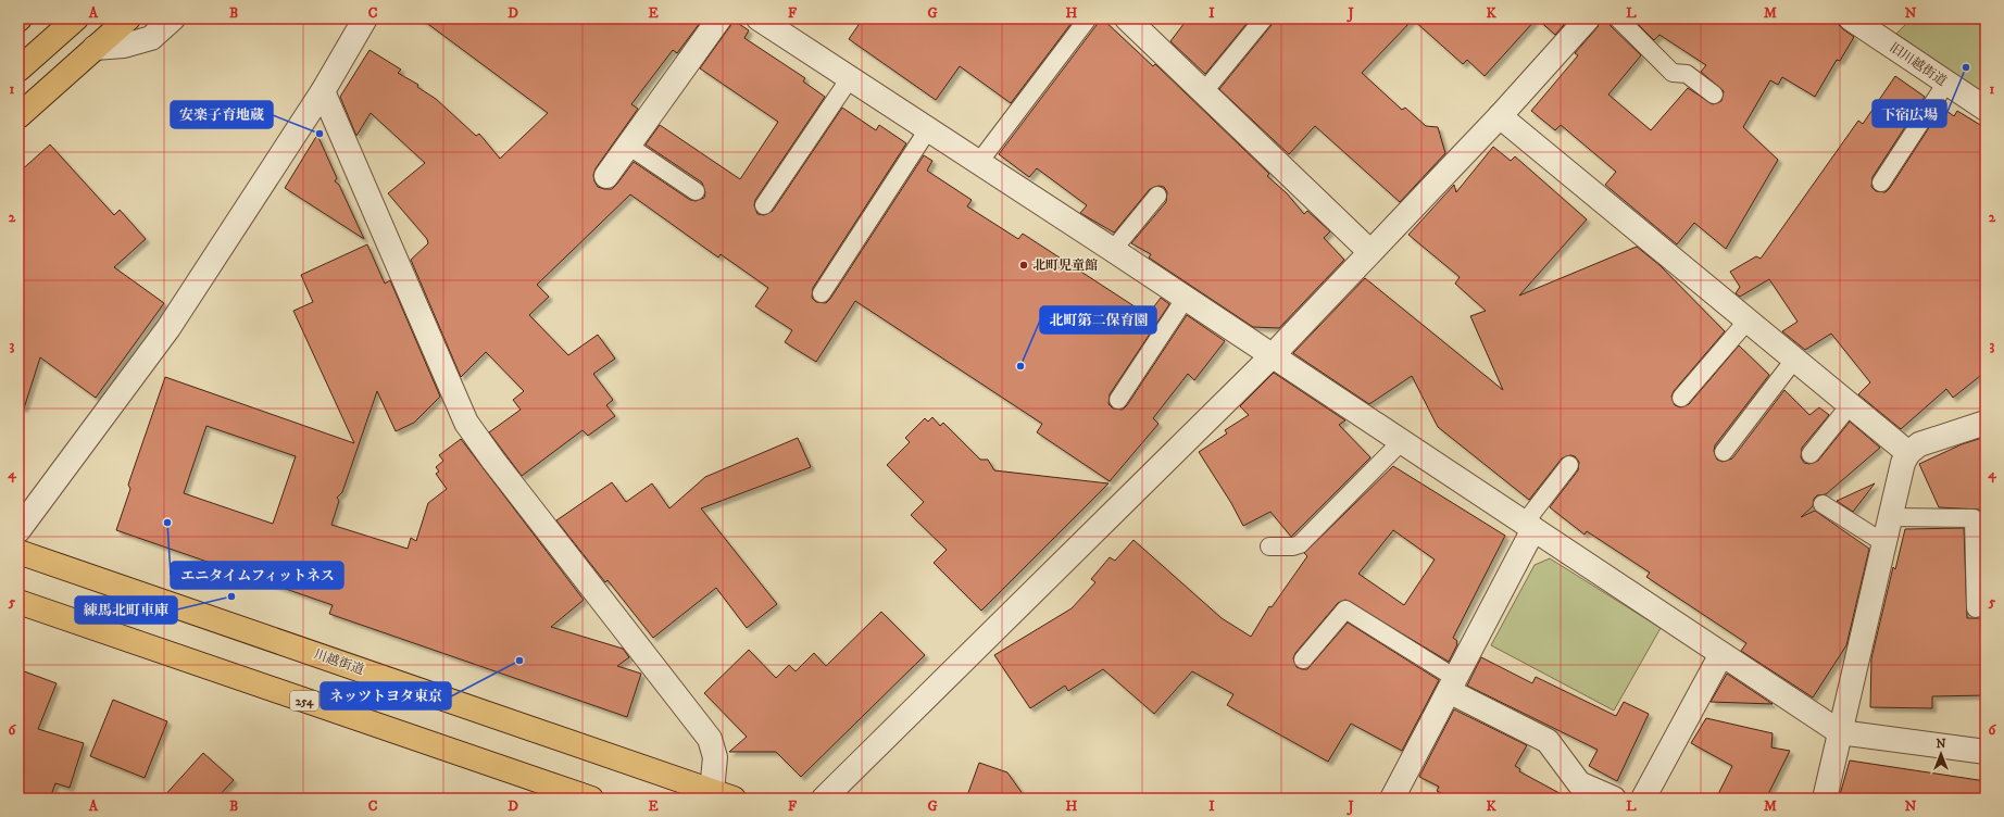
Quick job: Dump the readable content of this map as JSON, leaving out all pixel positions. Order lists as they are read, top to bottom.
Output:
{
  "streets": {
    "main road": ["川越街道", "254"],
    "street": ["旧川越街道"]
  },
  "places": [
    "下宿広場",
    "安楽子育地蔵",
    "北町児童館",
    "北町第二保育園",
    "エニタイムフィットネス",
    "練馬北町車庫",
    "ネッツトヨタ東京"
  ],
  "north": "top",
  "grid": {
    "columns": [
      "A",
      "B",
      "C",
      "D",
      "E",
      "F",
      "G",
      "H",
      "I",
      "J",
      "K",
      "L",
      "M",
      "N"
    ],
    "rows": [
      "1",
      "2",
      "3",
      "4",
      "5",
      "6"
    ]
  }
}
